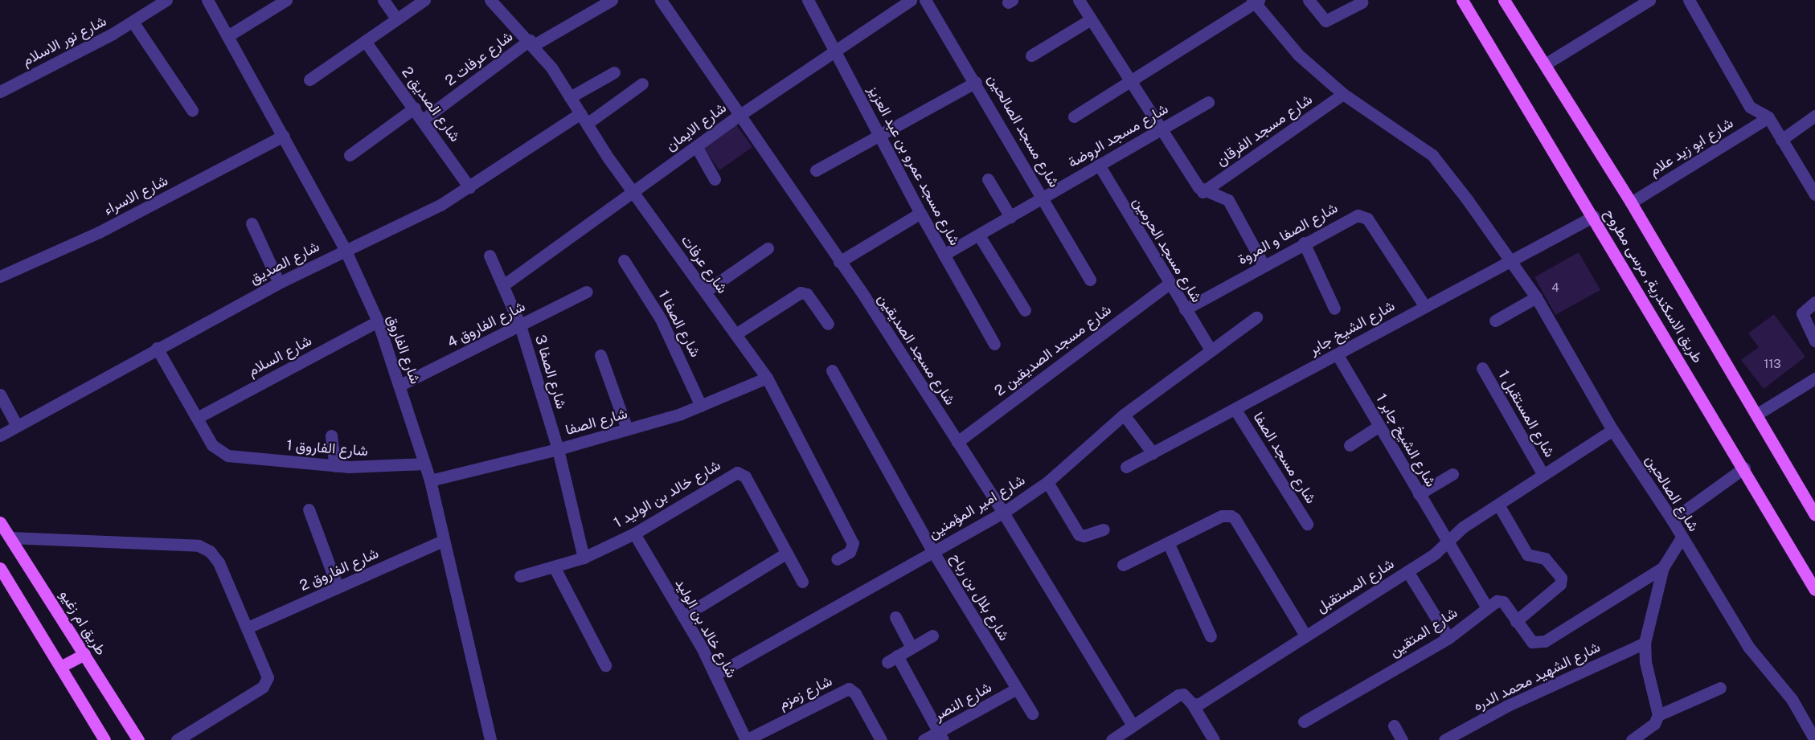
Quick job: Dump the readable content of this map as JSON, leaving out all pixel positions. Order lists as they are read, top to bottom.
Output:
{
  "streets": {
    "main road": ["طريق الاسكندرية, مرسى مطروح", "طريق ام زغيو"],
    "street": [
      "شارع نور الاسلام",
      "شارع عرفات 2",
      "شارع الصديق 2",
      "شارع الايمان",
      "شارع مسجد الفرقان",
      "شارع مسجد الصالحين",
      "شارع مسجد الروضة",
      "شارع ابو زيد علام",
      "شارع مسجد عمرو بن عبد العزيز",
      "شارع الاسراء",
      "شارع الصفا و المروة",
      "شارع مسجد الحرمين",
      "شارع الصديق",
      "شارع عرفات",
      "شارع الصفا 1",
      "شارع الفاروق 4",
      "شارع الشيخ جابر",
      "شارع الفاروق",
      "شارع مسجد الصديقين",
      "شارع مسجد الصديقين 2",
      "شارع السلام",
      "شارع الصفا 3",
      "شارع المستقبل 1",
      "شارع الصفا",
      "شارع الشيخ جابر 1",
      "شارع الفاروق 1",
      "شارع مسجد الصفا",
      "شارع الصالحين",
      "شارع خالد بن الوليد 1",
      "شارع امير المؤمنين",
      "شارع الفاروق 2",
      "شارع المستقبل",
      "شارع بلال بن رباح",
      "شارع خالد بن الوليد",
      "شارع المتقين",
      "شارع الشهيد محمد الدره",
      "شارع زمزم",
      "شارع النصر"
    ]
  },
  "crossings": [
    ["شارع عرفات 2", "شارع الصديق 2"],
    ["شارع عرفات 2", "شارع عرفات"],
    ["شارع الصديق 2", "شارع الصديق"],
    ["شارع الايمان", "شارع مسجد عمرو بن عبد العزيز"],
    ["شارع الايمان", "شارع عرفات"],
    ["شارع الايمان", "شارع مسجد الصديقين"],
    ["شارع الايمان", "شارع الصفا 3"],
    ["شارع مسجد الفرقان", "شارع الصالحين"],
    ["شارع مسجد الصالحين", "شارع مسجد الروضة"],
    ["شارع مسجد الروضة", "شارع مسجد عمرو بن عبد العزيز"],
    ["شارع مسجد الروضة", "شارع مسجد الحرمين"],
    ["شارع ابو زيد علام", "طريق الاسكندرية, مرسى مطروح"],
    ["شارع الاسراء", "شارع الفاروق"],
    ["شارع الصفا و المروة", "شارع مسجد الحرمين"],
    ["شارع الصفا و المروة", "شارع الشيخ جابر"],
    ["شارع مسجد الحرمين", "شارع مسجد الصديقين 2"],
    ["شارع مسجد الحرمين", "شارع امير المؤمنين"],
    ["شارع الصديق", "شارع عرفات"],
    ["شارع الصديق", "شارع الفاروق"],
    ["شارع عرفات", "شارع الصفا"],
    ["طريق الاسكندرية, مرسى مطروح", "شارع الشيخ جابر"],
    ["شارع الصفا 1", "شارع الصفا"],
    ["شارع الفاروق 4", "شارع الفاروق"],
    ["شارع الفاروق 4", "شارع الصفا 3"],
    ["شارع الشيخ جابر", "شارع الشيخ جابر 1"],
    ["شارع الشيخ جابر", "شارع مسجد الصفا"],
    ["شارع الشيخ جابر", "شارع الصالحين"],
    ["شارع الفاروق", "شارع السلام"],
    ["شارع الفاروق", "شارع الصفا"],
    ["شارع الفاروق", "شارع الفاروق 1"],
    ["شارع الفاروق", "شارع الفاروق 2"],
    ["شارع مسجد الصديقين", "شارع مسجد الصديقين 2"],
    ["شارع مسجد الصديقين", "شارع امير المؤمنين"],
    ["شارع السلام", "شارع الفاروق 1"],
    ["شارع الصفا 3", "شارع الصفا"],
    ["شارع الصفا 3", "شارع خالد بن الوليد 1"],
    ["شارع المستقبل 1", "شارع المستقبل"],
    ["شارع الشيخ جابر 1", "شارع المستقبل"],
    ["شارع الشيخ جابر 1", "شارع المتقين"],
    ["شارع الصالحين", "شارع المستقبل"],
    ["شارع خالد بن الوليد 1", "شارع خالد بن الوليد"],
    ["شارع امير المؤمنين", "شارع بلال بن رباح"],
    ["شارع امير المؤمنين", "شارع خالد بن الوليد"],
    ["شارع بلال بن رباح", "شارع النصر"],
    ["شارع خالد بن الوليد", "شارع زمزم"]
  ],
  "house_numbers": ["4", "113"]
}
